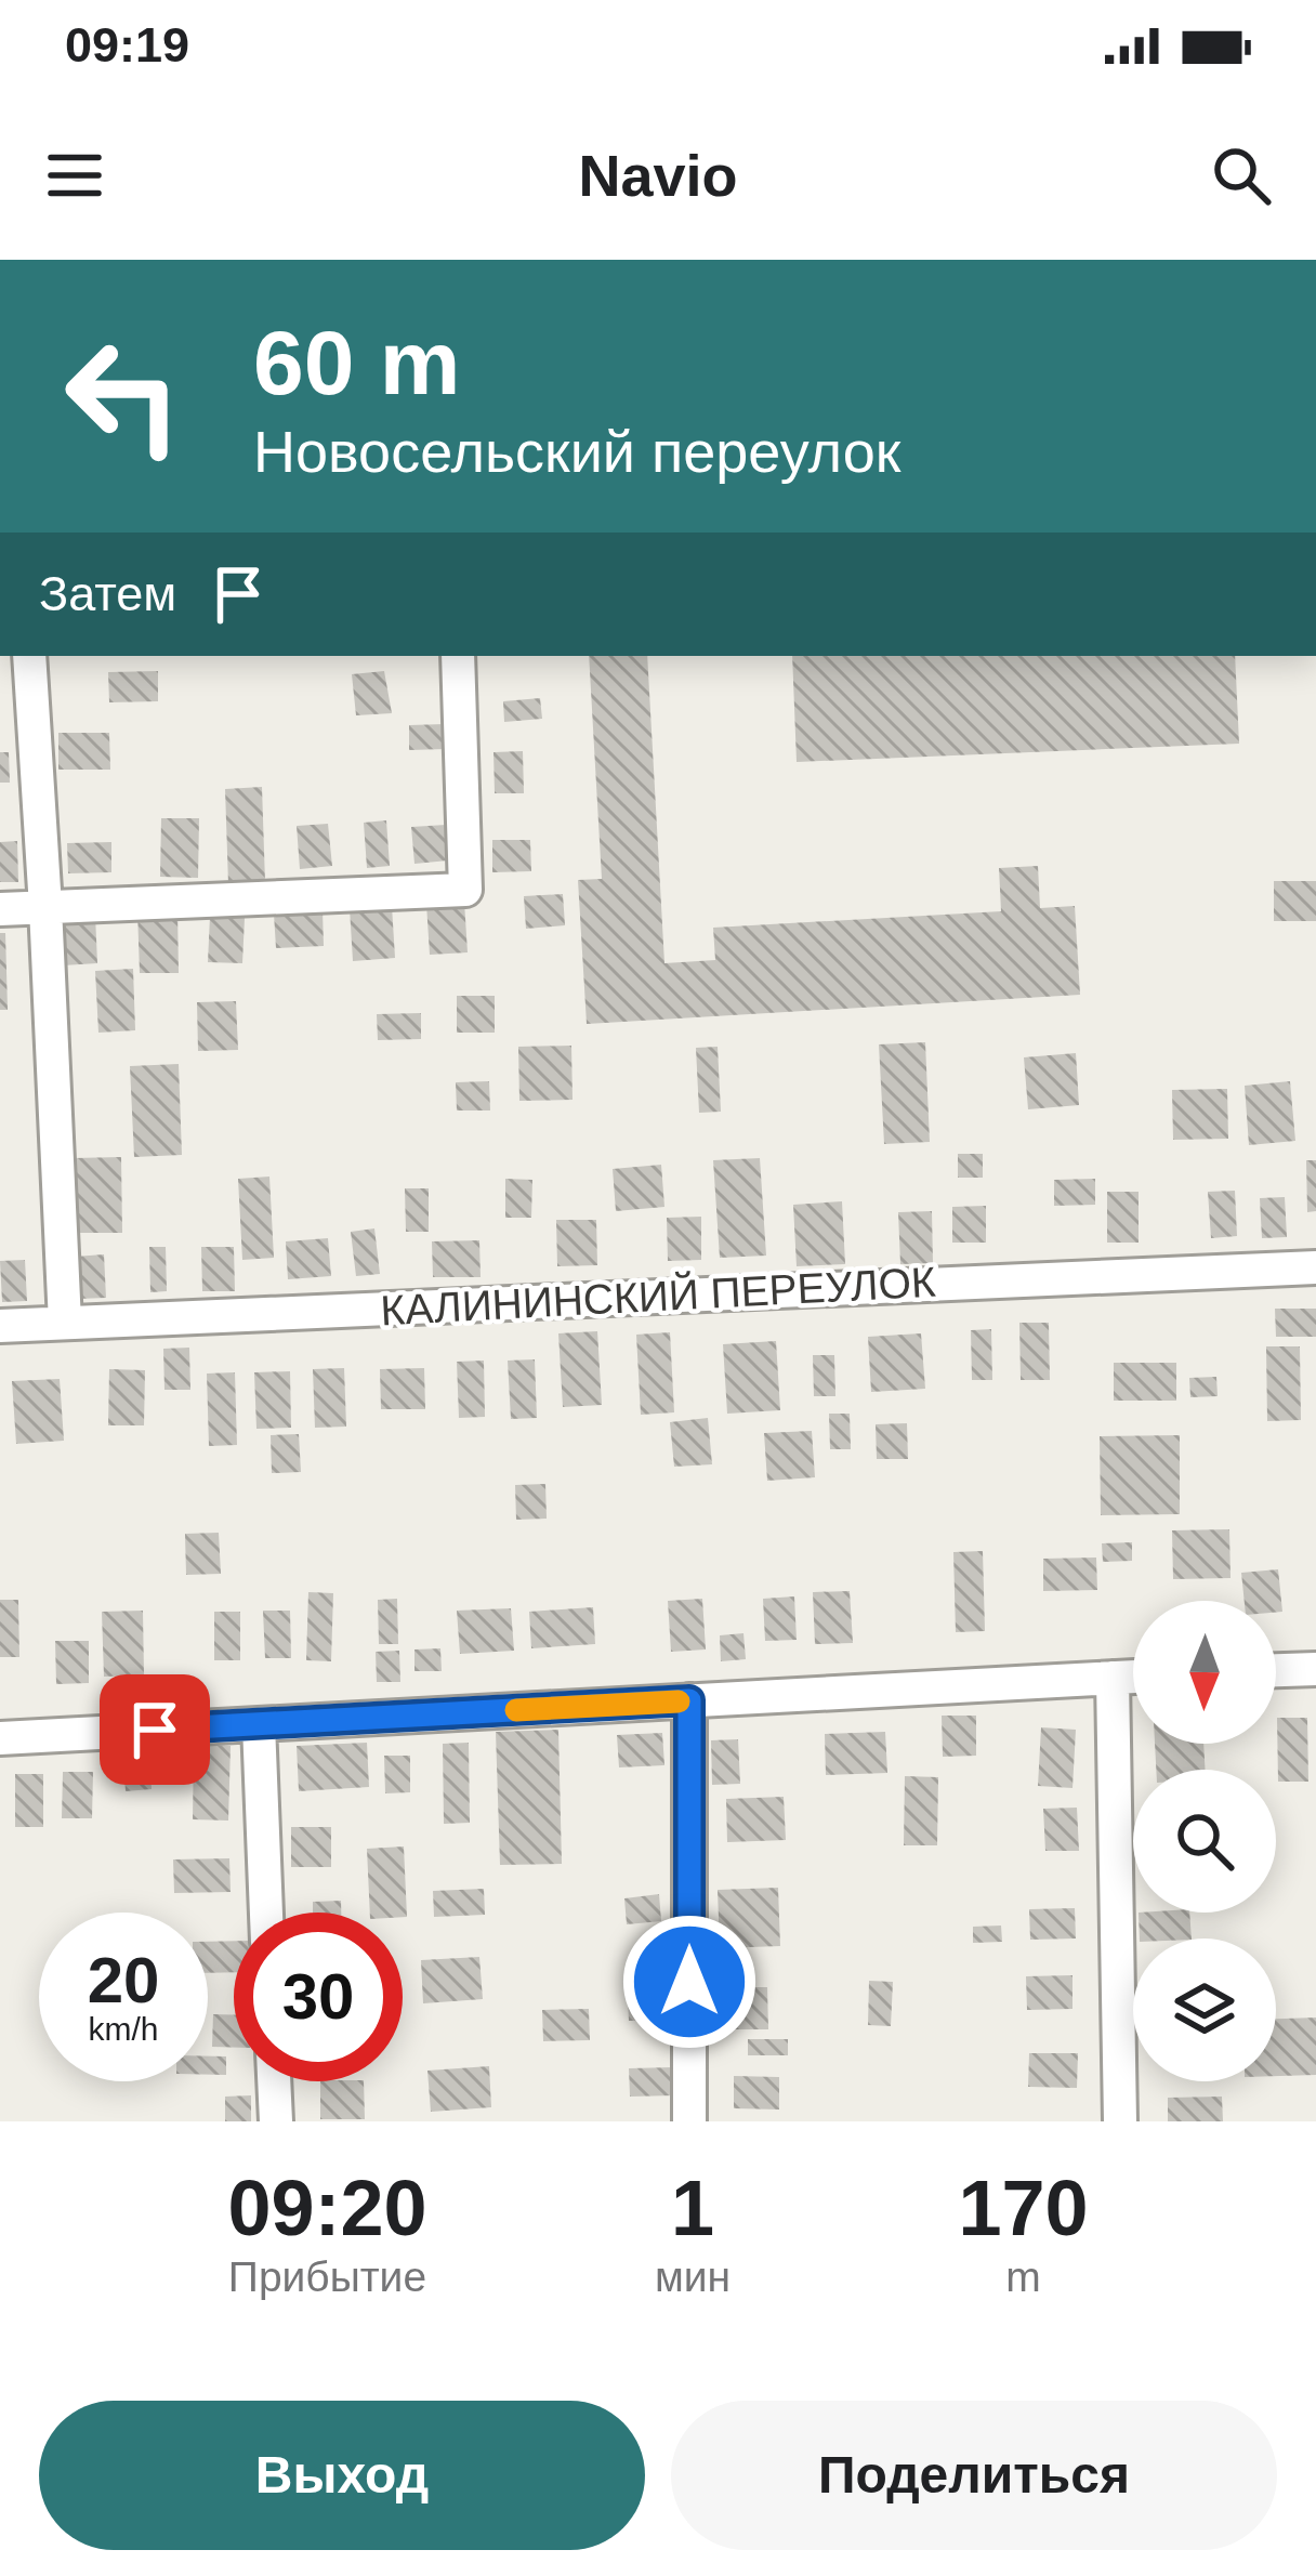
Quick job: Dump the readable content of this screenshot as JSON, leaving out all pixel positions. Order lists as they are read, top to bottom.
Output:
{
  "streets": {
    "street": ["КАЛИНИНСКИЙ ПЕРЕУЛОК"]
  },
  "north": "bottom",
  "page": {
    "status": "09:19",
    "header": "Navio",
    "turn": ["60 m", "Новосельский переулок"],
    "then": "Затем",
    "speed": "20 km/h",
    "limit": "30",
    "eta": [
      "09:20",
      "Прибытие",
      "1",
      "мин",
      "170",
      "m"
    ],
    "buttons": ["Выход", "Поделиться"]
  }
}
